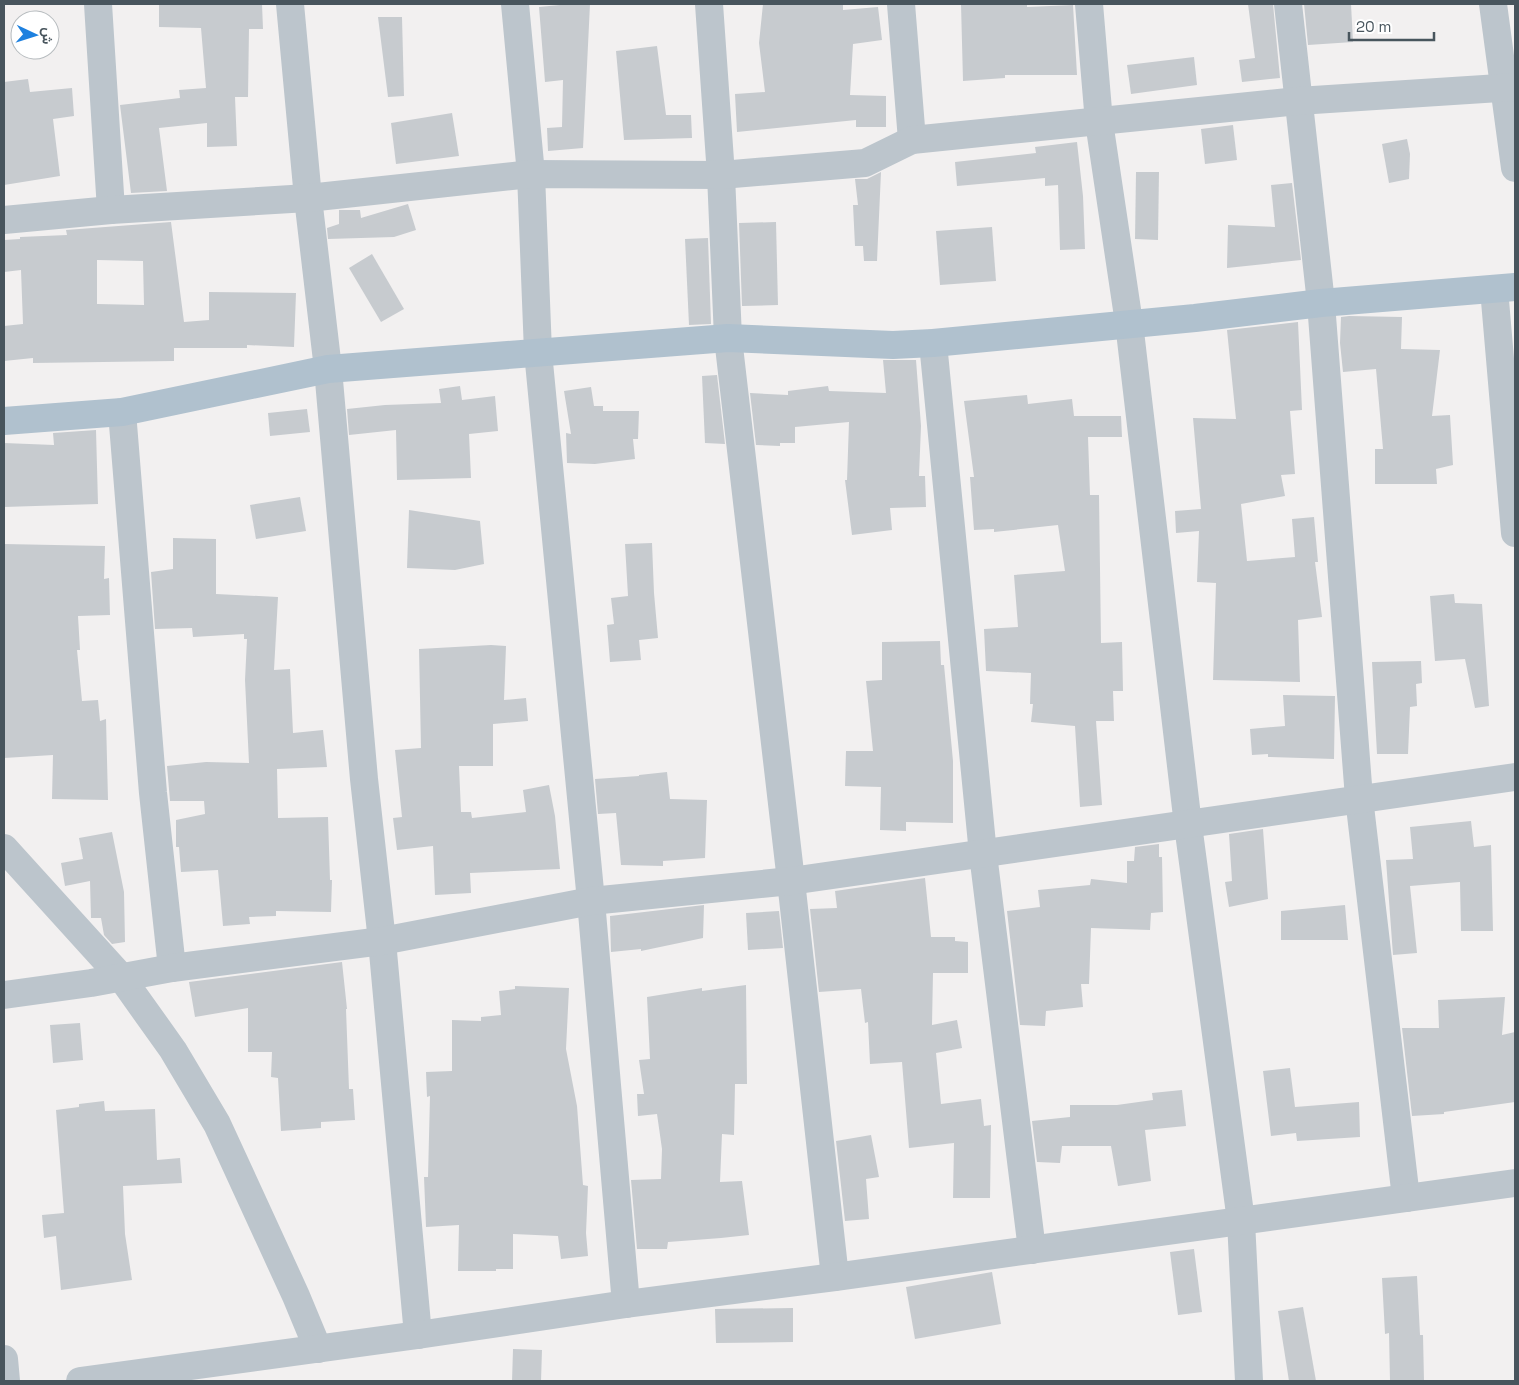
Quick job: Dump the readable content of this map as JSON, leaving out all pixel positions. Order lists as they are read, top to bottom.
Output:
{
  "scale_bar": "20 m",
  "north": "right"
}
